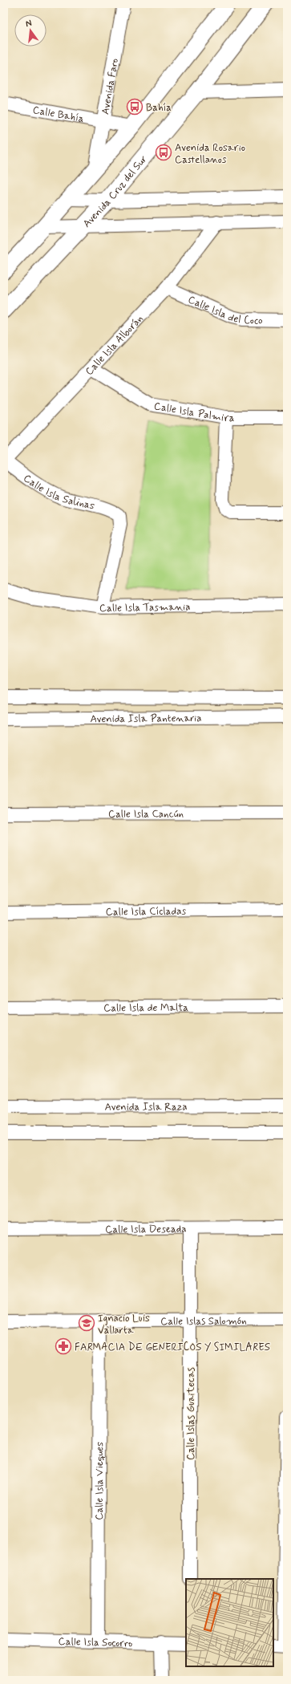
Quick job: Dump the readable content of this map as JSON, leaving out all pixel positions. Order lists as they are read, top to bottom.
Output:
{
  "streets": {
    "main road": ["Avenida Cruz del Sur"],
    "street": [
      "Avenida Faro",
      "Calle Bahía",
      "Calle Isla del Coco",
      "Calle Isla Alborán",
      "Calle Isla Palmira",
      "Calle Isla Salinas",
      "Calle Isla Tasmania",
      "Avenida Isla Pantenaria",
      "Calle Isla Cancún",
      "Calle Isla Cícladas",
      "Calle Isla de Malta",
      "Avenida Isla Raza",
      "Calle Isla Deseada",
      "Calle Islas Salomón",
      "Calle Islas Guaitecas",
      "Calle Isla Vieques",
      "Calle Isla Socorro"
    ]
  },
  "crossings": [
    ["Avenida Faro", "Calle Bahía"],
    ["Calle Isla del Coco", "Calle Isla Alborán"],
    ["Calle Isla Alborán", "Calle Isla Palmira"],
    ["Calle Isla Alborán", "Calle Isla Salinas"],
    ["Calle Isla Salinas", "Calle Isla Tasmania"],
    ["Calle Isla Deseada", "Calle Islas Guaitecas"],
    ["Calle Islas Salomón", "Calle Islas Guaitecas"],
    ["Calle Islas Salomón", "Calle Isla Vieques"],
    ["Calle Isla Vieques", "Calle Isla Socorro"]
  ],
  "places": {
    "bus stop": ["Bahía", "Avenida Rosario Castellanos"],
    "school or university": ["Ignacio Luis Vallarta"],
    "pharmacy": ["FARMACIA DE GENERICOS Y SIMILARES"]
  },
  "north": "top"
}
